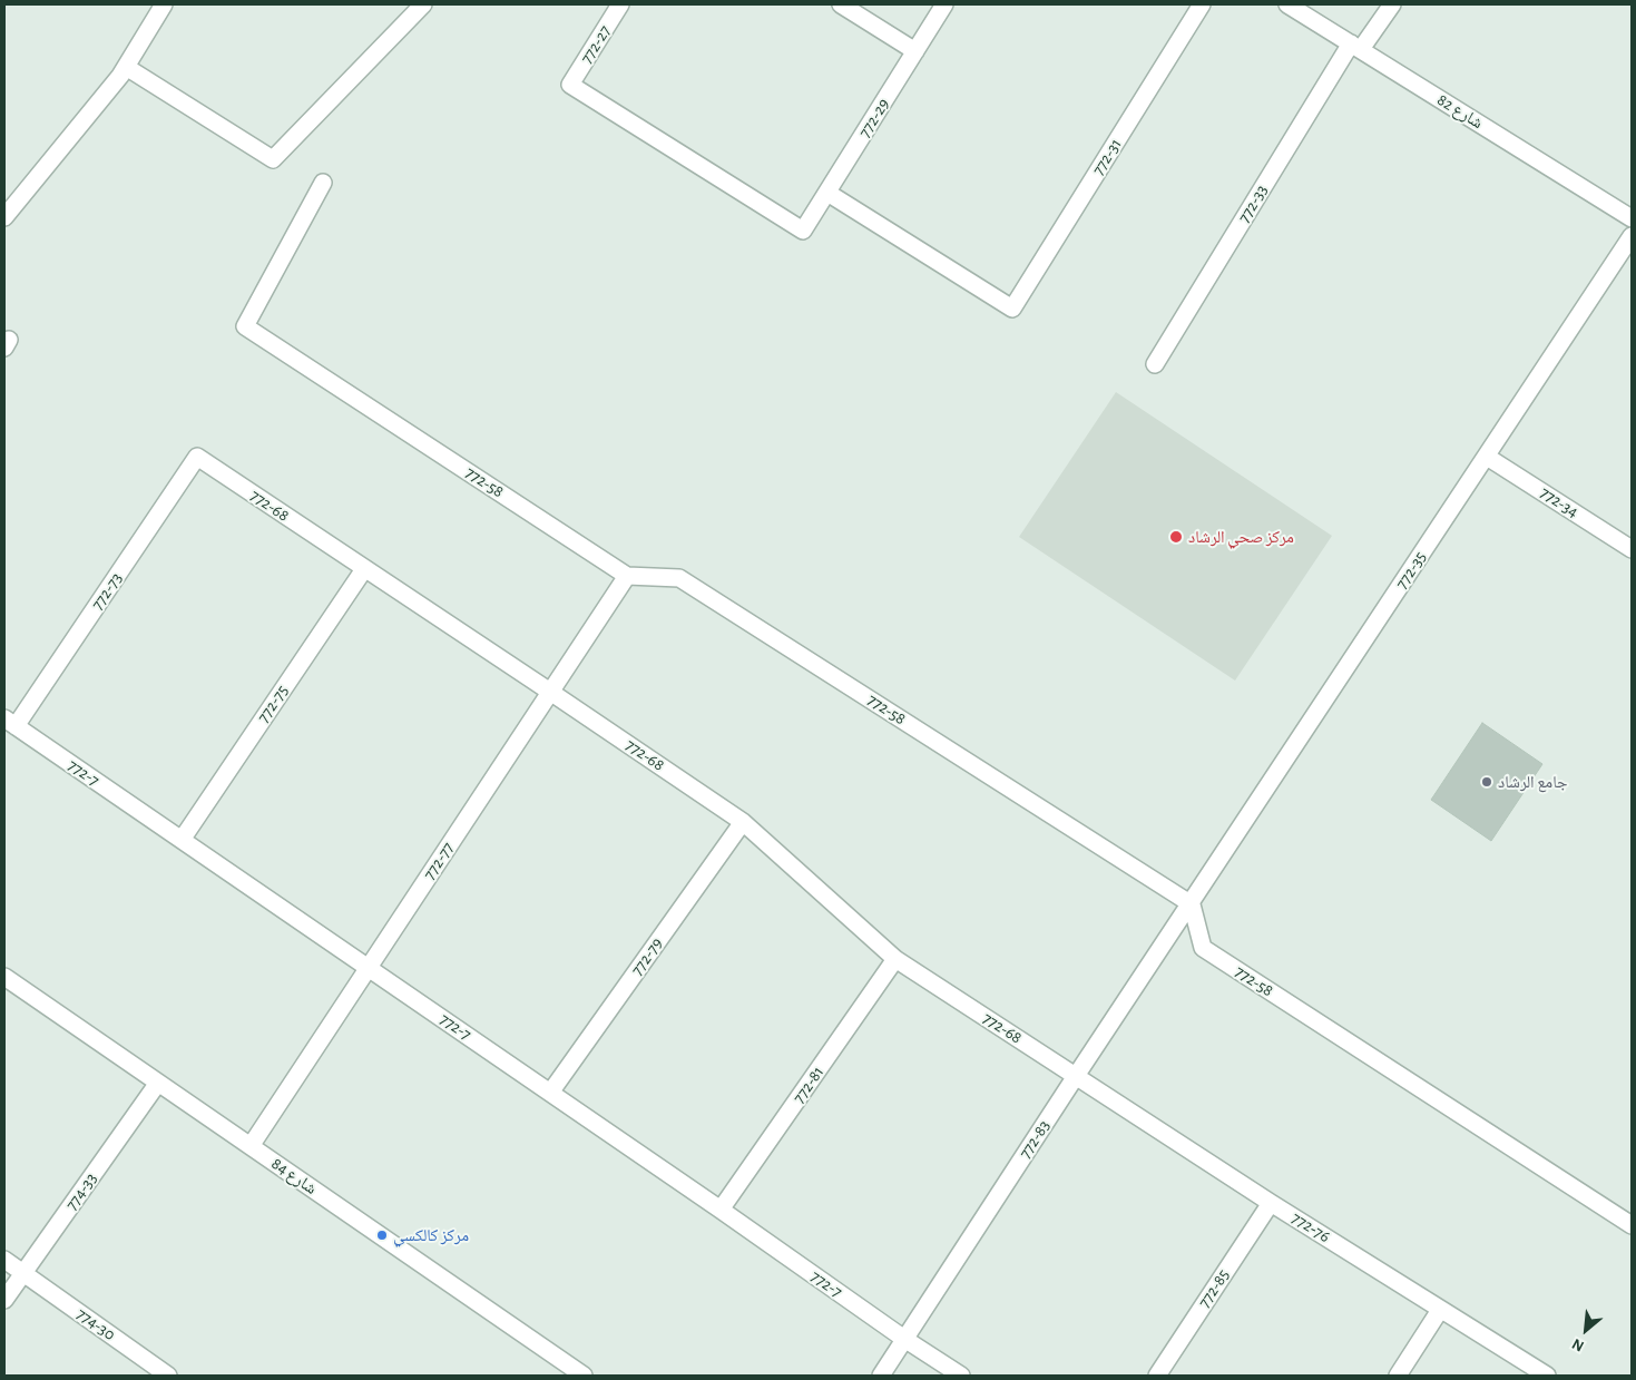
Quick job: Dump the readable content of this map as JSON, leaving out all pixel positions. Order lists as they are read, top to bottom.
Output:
{
  "streets": {
    "street": [
      "772-27",
      "شارع 82",
      "772-29",
      "772-31",
      "772-33",
      "772-58",
      "772-34",
      "772-68",
      "772-35",
      "772-73",
      "772-75",
      "772-7",
      "772-77",
      "772-79",
      "772-81",
      "772-83",
      "شارع 84",
      "774-33",
      "772-76",
      "772-85",
      "774-30"
    ]
  },
  "crossings": [
    ["772-27", "772-29"],
    ["شارع 82", "772-33"],
    ["772-29", "772-31"],
    ["772-58", "772-35"],
    ["772-58", "772-77"],
    ["772-58", "772-83"],
    ["772-34", "772-35"],
    ["772-68", "772-73"],
    ["772-68", "772-75"],
    ["772-68", "772-77"],
    ["772-68", "772-79"],
    ["772-68", "772-81"],
    ["772-68", "772-83"],
    ["772-68", "772-76"],
    ["772-35", "772-83"],
    ["772-73", "772-7"],
    ["772-75", "772-7"],
    ["772-7", "772-77"],
    ["772-7", "772-79"],
    ["772-7", "772-81"],
    ["772-7", "772-83"],
    ["772-77", "شارع 84"],
    ["772-83", "772-76"],
    ["شارع 84", "774-33"],
    ["774-33", "774-30"],
    ["772-76", "772-85"]
  ],
  "places": ["مركز صحي الرشاد", "جامع الرشاد", "مركز كالكسي"],
  "north": "bottom left"
}
